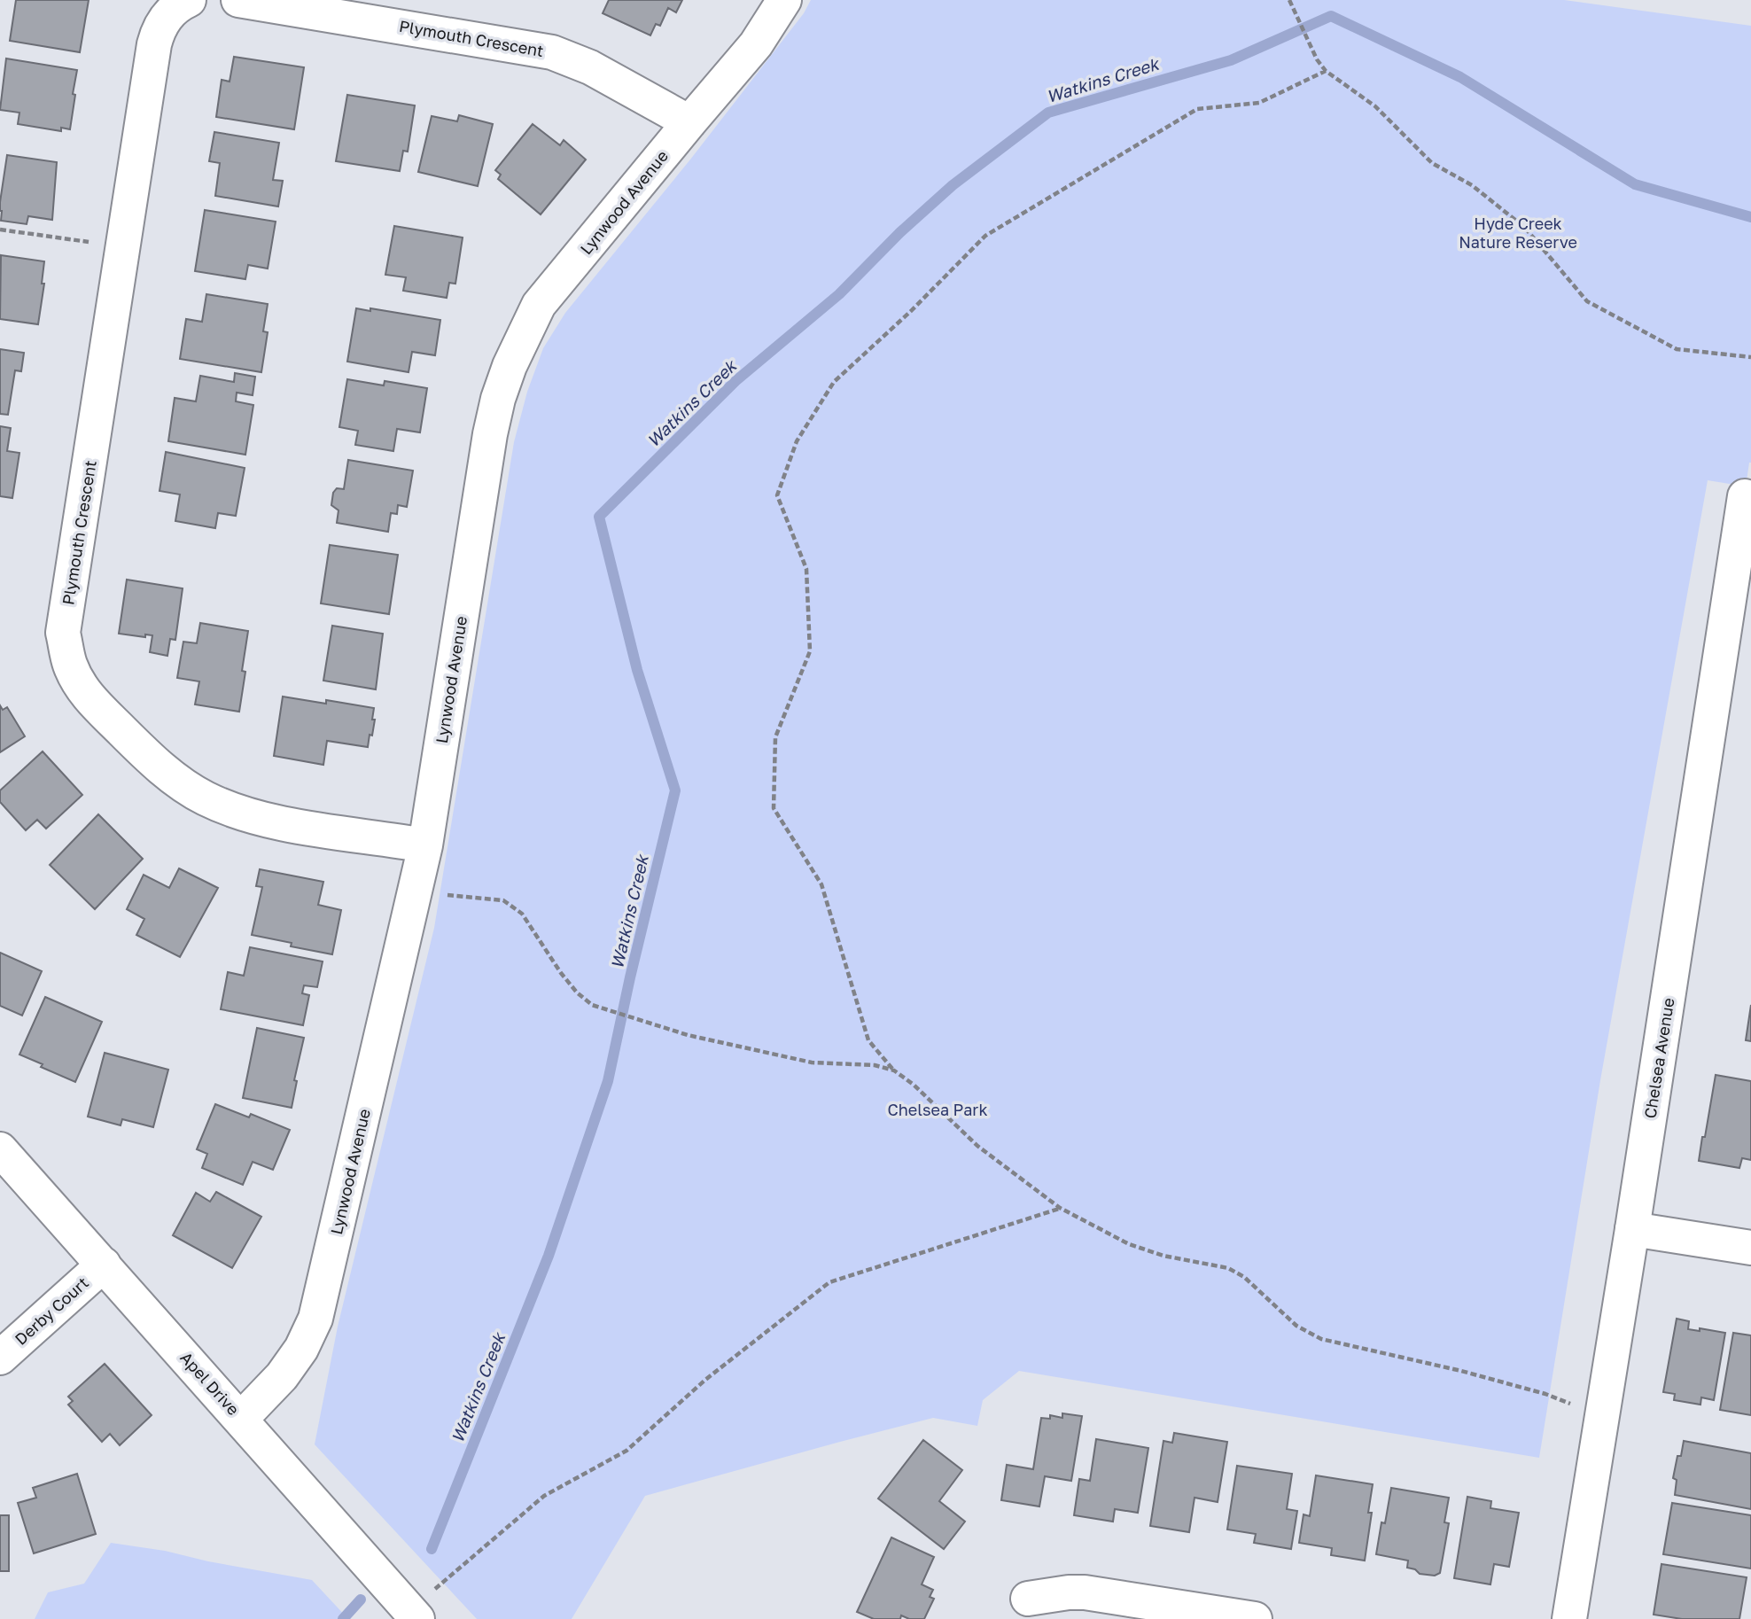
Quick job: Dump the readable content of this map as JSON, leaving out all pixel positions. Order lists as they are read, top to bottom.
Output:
{
  "streets": {
    "street": [
      "Plymouth Crescent",
      "Lynwood Avenue",
      "Chelsea Avenue",
      "Derby Court",
      "Apel Drive"
    ]
  },
  "crossings": [
    ["Plymouth Crescent", "Lynwood Avenue"],
    ["Lynwood Avenue", "Apel Drive"],
    ["Derby Court", "Apel Drive"]
  ],
  "water": ["Watkins Creek"],
  "parks": ["Hyde Creek Nature Reserve", "Chelsea Park"]
}
